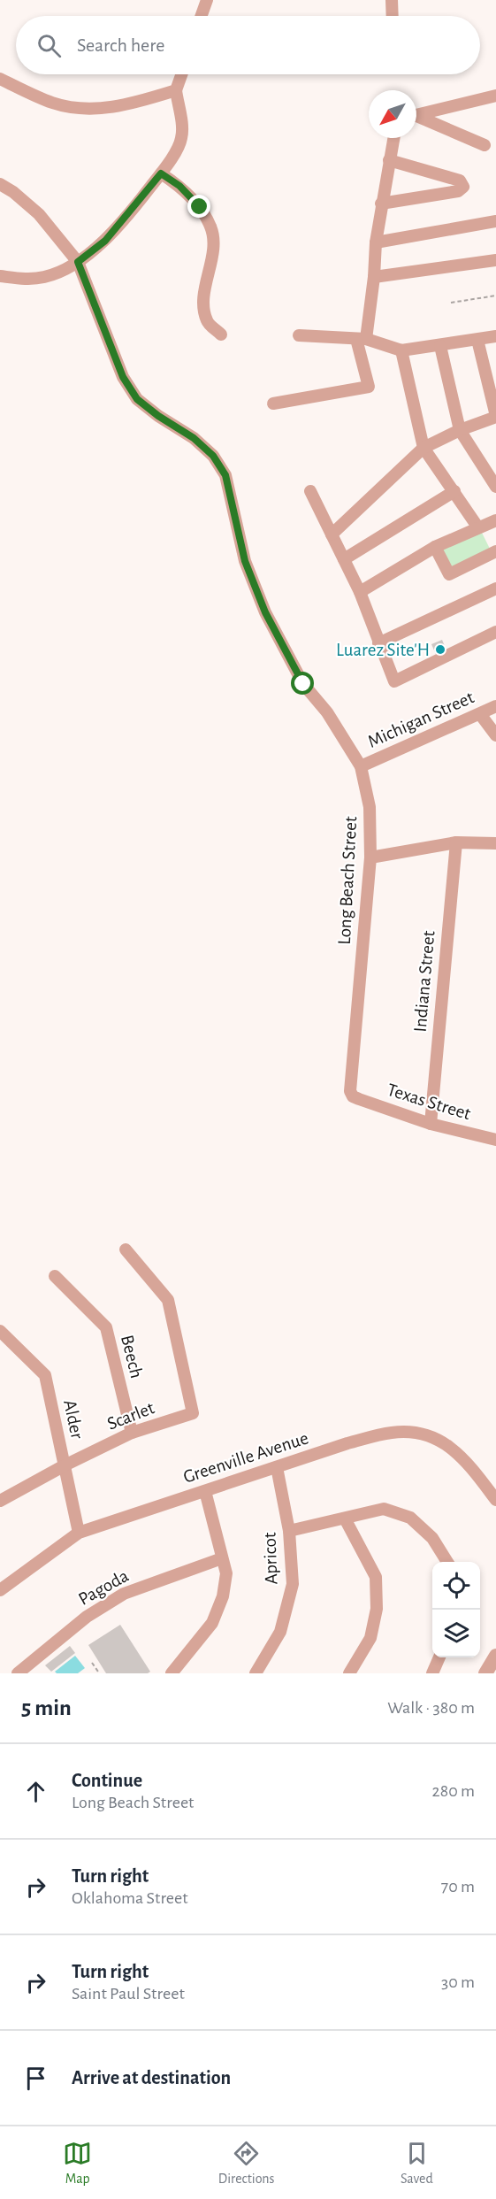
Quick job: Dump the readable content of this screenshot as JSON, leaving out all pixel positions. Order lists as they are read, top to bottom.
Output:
{
  "streets": {
    "street": [
      "Michigan Street",
      "Long Beach Street",
      "Indiana Street",
      "Texas Street",
      "Beech",
      "Scarlet",
      "Alder",
      "Greenville Avenue",
      "Apricot",
      "Pagoda"
    ]
  },
  "crossings": [
    ["Michigan Street", "Long Beach Street"],
    ["Long Beach Street", "Texas Street"],
    ["Indiana Street", "Texas Street"],
    ["Beech", "Scarlet"],
    ["Scarlet", "Alder"],
    ["Alder", "Greenville Avenue"],
    ["Greenville Avenue", "Apricot"]
  ],
  "places": ["Luarez Site'H"],
  "north": "bottom left",
  "page": {
    "search": "Search here",
    "heading": ["5 min", "Walk · 380 m"],
    "list": [
      ["Continue", "Long Beach Street", "280 m"],
      ["Turn right", "Oklahoma Street", "70 m"],
      ["Turn right", "Saint Paul Street", "30 m"],
      "Arrive at destination"
    ],
    "nav": ["Map", "Directions", "Saved"]
  }
}
